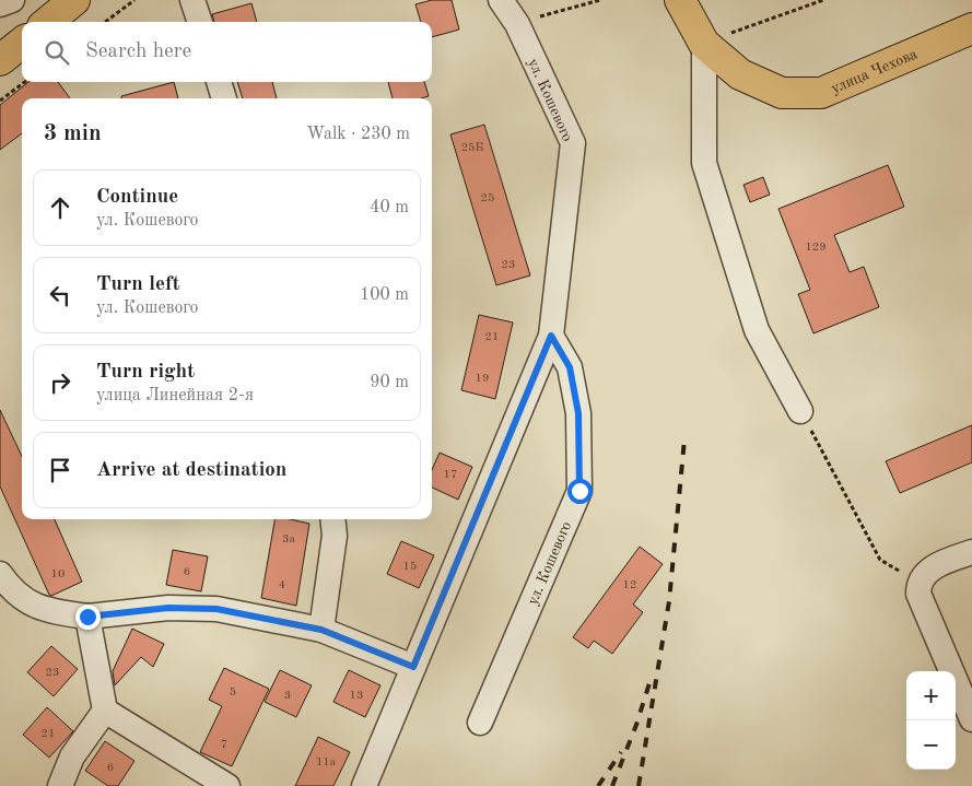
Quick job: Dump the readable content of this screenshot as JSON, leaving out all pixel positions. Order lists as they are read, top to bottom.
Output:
{
  "streets": {
    "main road": ["улица Чехова"],
    "street": ["ул. Кошевого"]
  },
  "house_numbers": [
    "25Б",
    "25",
    "129",
    "23",
    "21",
    "19",
    "17",
    "3а",
    "15",
    "6",
    "10",
    "4",
    "12",
    "23",
    "5",
    "3",
    "13",
    "21",
    "7",
    "11а",
    "6"
  ],
  "page": {
    "search": "Search here",
    "heading": ["3 min", "Walk · 230 m"],
    "list": [
      ["Continue", "ул. Кошевого", "40 m"],
      ["Turn left", "ул. Кошевого", "100 m"],
      ["Turn right", "улица Линейная 2-я", "90 m"],
      "Arrive at destination"
    ],
    "map_buttons": ["+", "−"]
  }
}
